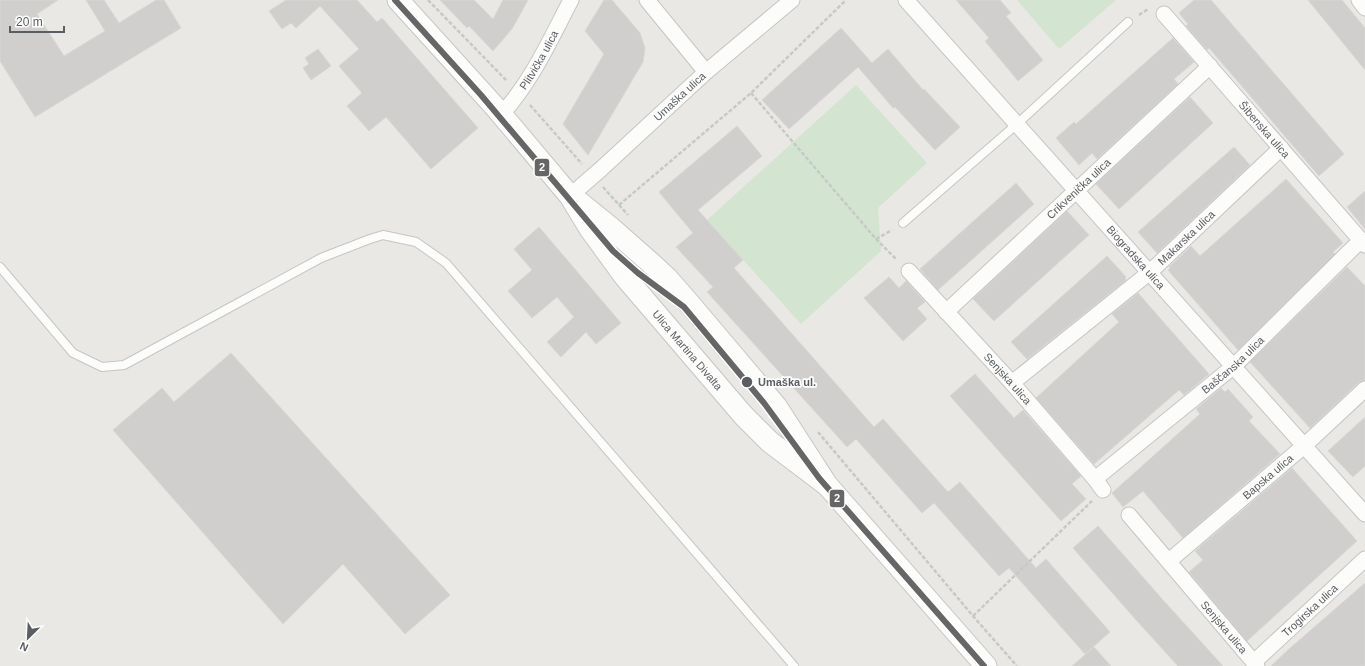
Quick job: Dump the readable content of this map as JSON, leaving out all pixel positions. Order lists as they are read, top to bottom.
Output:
{
  "streets": {
    "street": [
      "Plitvička ulica",
      "Umaška ulica",
      "Šibenska ulica",
      "Crikvenička ulica",
      "Makarska ulica",
      "Biogradska ulica",
      "Ulica Martina Divalta",
      "Baščanska ulica",
      "Senjska ulica",
      "Bapska ulica",
      "Trogirska ulica"
    ]
  },
  "crossings": [
    ["Plitvička ulica", "Ulica Martina Divalta"],
    ["Umaška ulica", "Ulica Martina Divalta"],
    ["Šibenska ulica", "Crikvenička ulica"],
    ["Šibenska ulica", "Makarska ulica"],
    ["Šibenska ulica", "Baščanska ulica"],
    ["Crikvenička ulica", "Biogradska ulica"],
    ["Crikvenička ulica", "Senjska ulica"],
    ["Makarska ulica", "Biogradska ulica"],
    ["Makarska ulica", "Senjska ulica"],
    ["Biogradska ulica", "Baščanska ulica"],
    ["Biogradska ulica", "Bapska ulica"],
    ["Baščanska ulica", "Senjska ulica"],
    ["Senjska ulica", "Bapska ulica"],
    ["Senjska ulica", "Trogirska ulica"]
  ],
  "places": ["Umaška ul."],
  "lines": ["transit line 2"],
  "scale_bar": "20 m",
  "north": "bottom left"
}
